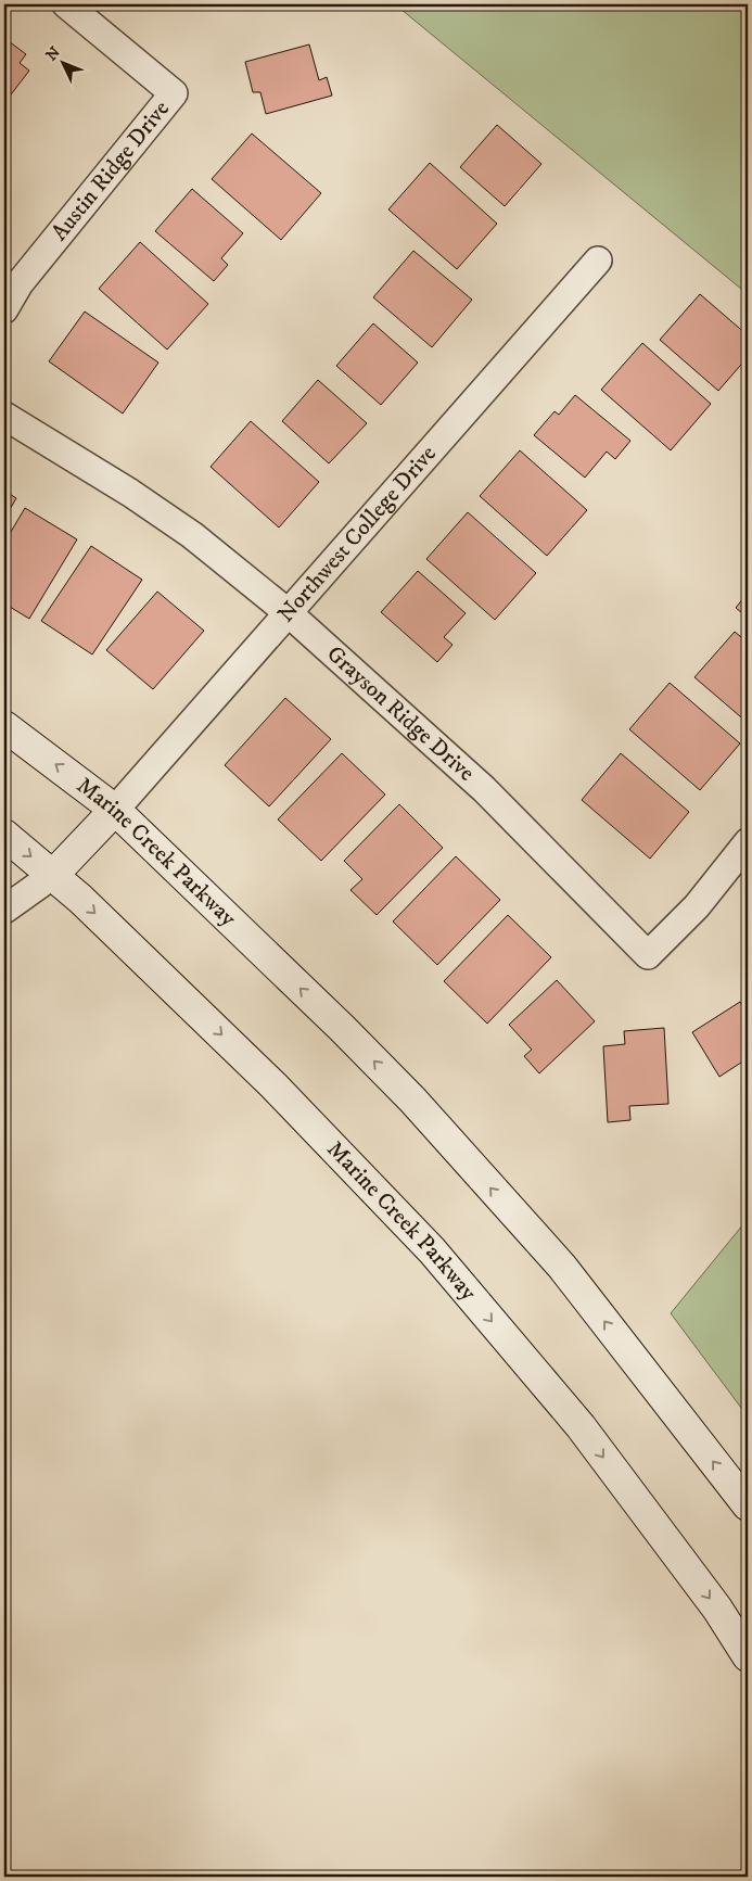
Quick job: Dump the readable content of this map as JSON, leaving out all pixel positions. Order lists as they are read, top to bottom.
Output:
{
  "streets": {
    "main road": ["Marine Creek Parkway"],
    "street": ["Austin Ridge Drive", "Northwest College Drive", "Grayson Ridge Drive"]
  },
  "crossings": [
    ["Northwest College Drive", "Grayson Ridge Drive"],
    ["Northwest College Drive", "Marine Creek Parkway"]
  ],
  "north": "top left"
}
